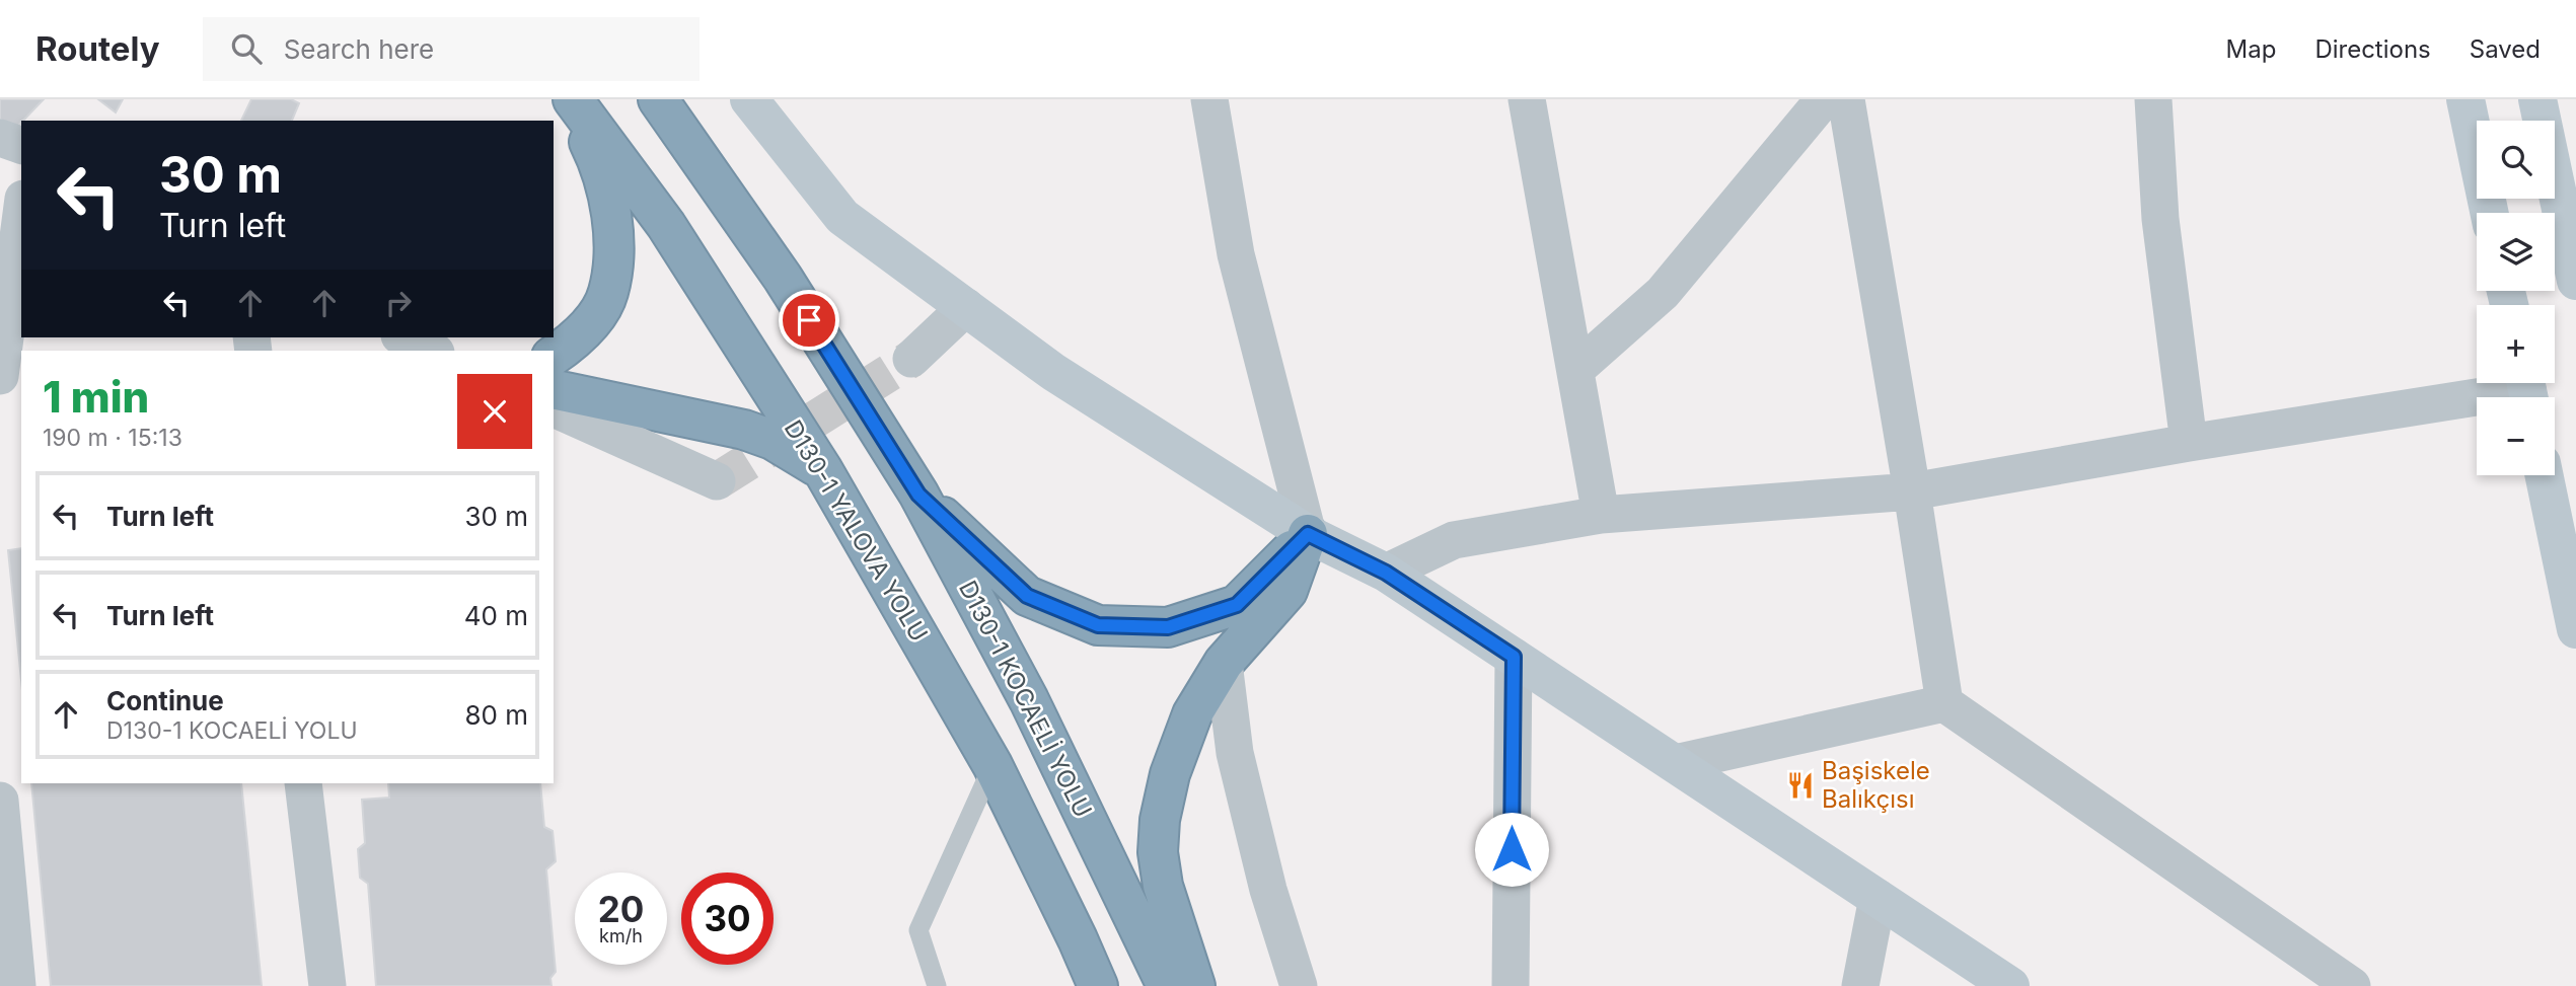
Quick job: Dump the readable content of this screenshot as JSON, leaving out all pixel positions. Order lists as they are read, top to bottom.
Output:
{
  "streets": {
    "highway": ["D130-1 YALOVA YOLU", "D130-1 KOCAELİ YOLU"]
  },
  "places": {
    "restaurant": ["Başiskele Balıkçısı"]
  },
  "page": {
    "header": "Routely",
    "search": "Search here",
    "nav": ["Map", "Directions", "Saved"],
    "map_buttons": ["+", "−"],
    "turn": ["30 m", "Turn left"],
    "heading": ["1 min", "190 m · 15:13"],
    "list": [
      {
        "name": "Turn left",
        "value": "30 m"
      },
      {
        "name": "Turn left",
        "value": "40 m"
      },
      {
        "name": "Continue",
        "note": "D130-1 KOCAELİ YOLU",
        "value": "80 m"
      }
    ],
    "speed": "20 km/h",
    "limit": "30"
  }
}
